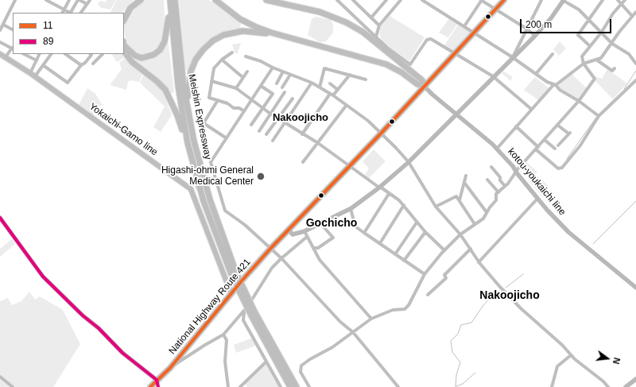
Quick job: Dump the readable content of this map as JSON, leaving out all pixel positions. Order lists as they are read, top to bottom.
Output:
{
  "streets": {
    "highway": ["Meishin Expressway", "National Highway Route 421"],
    "main road": ["Yokaichi-Gamo line"],
    "street": ["kotou-youkaichi line"]
  },
  "crossings": [
    ["Yokaichi-Gamo line", "National Highway Route 421"],
    ["kotou-youkaichi line", "National Highway Route 421"]
  ],
  "districts": ["Nakoojicho", "Gochicho", "Nakoojicho"],
  "places": ["Higashi-ohmi General Medical Center"],
  "lines": ["transit line 11", "transit line 89"],
  "legend": ["11", "89"],
  "scale_bar": "200 m",
  "north": "right"
}
